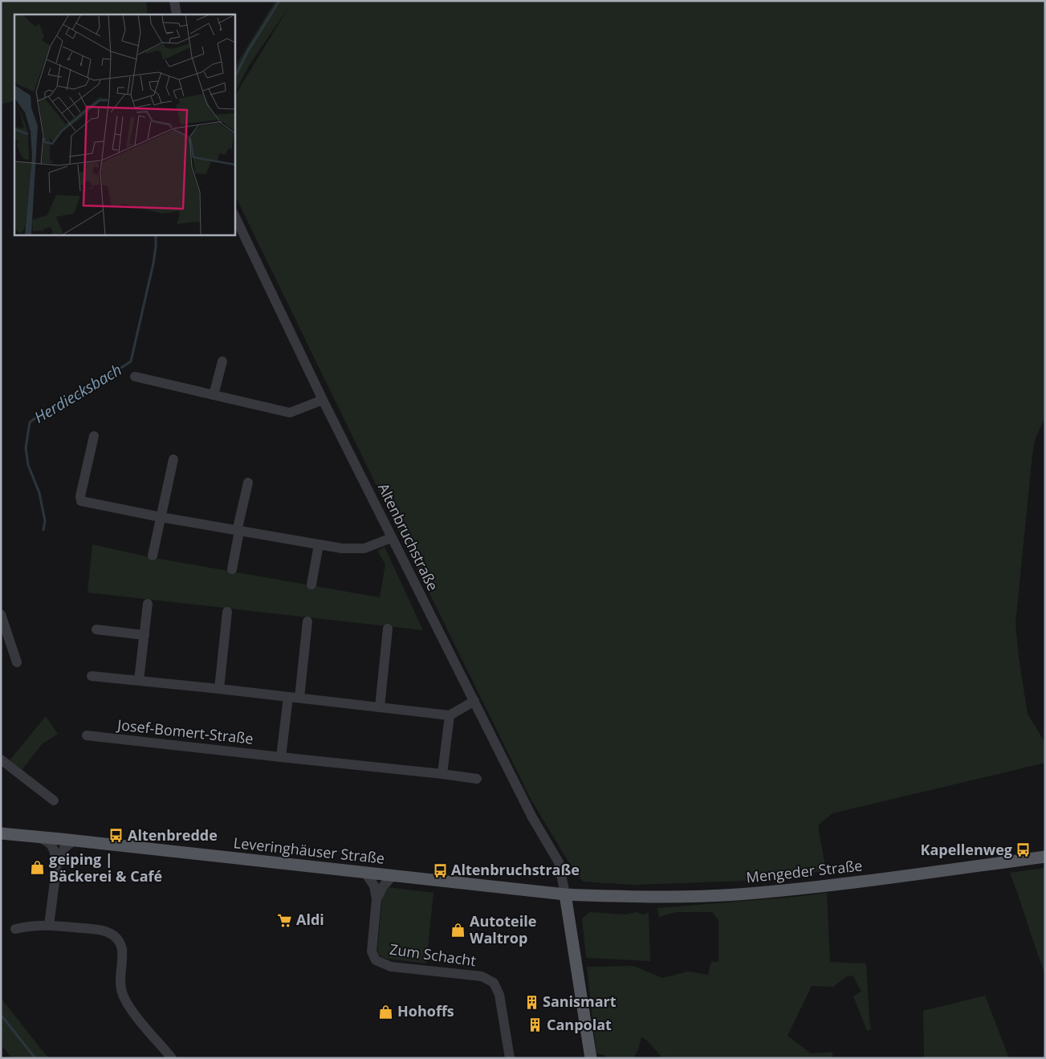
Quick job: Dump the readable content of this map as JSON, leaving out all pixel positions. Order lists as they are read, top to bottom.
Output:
{
  "streets": {
    "main road": ["Leveringhäuser Straße", "Mengeder Straße"],
    "street": ["Altenbruchstraße", "Josef-Bomert-Straße", "Zum Schacht"]
  },
  "crossings": [
    ["Altenbruchstraße", "Leveringhäuser Straße"],
    ["Altenbruchstraße", "Mengeder Straße"],
    ["Leveringhäuser Straße", "Mengeder Straße"],
    ["Leveringhäuser Straße", "Zum Schacht"]
  ],
  "water": ["Herdiecksbach"],
  "places": {
    "bus stop": ["Altenbredde", "Kapellenweg", "Altenbruchstraße"],
    "shop": ["geiping | Bäckerei & Café", "Autoteile Waltrop", "Hohoffs"],
    "supermarket": ["Aldi"],
    "building": ["Sanismart", "Canpolat"]
  }
}
